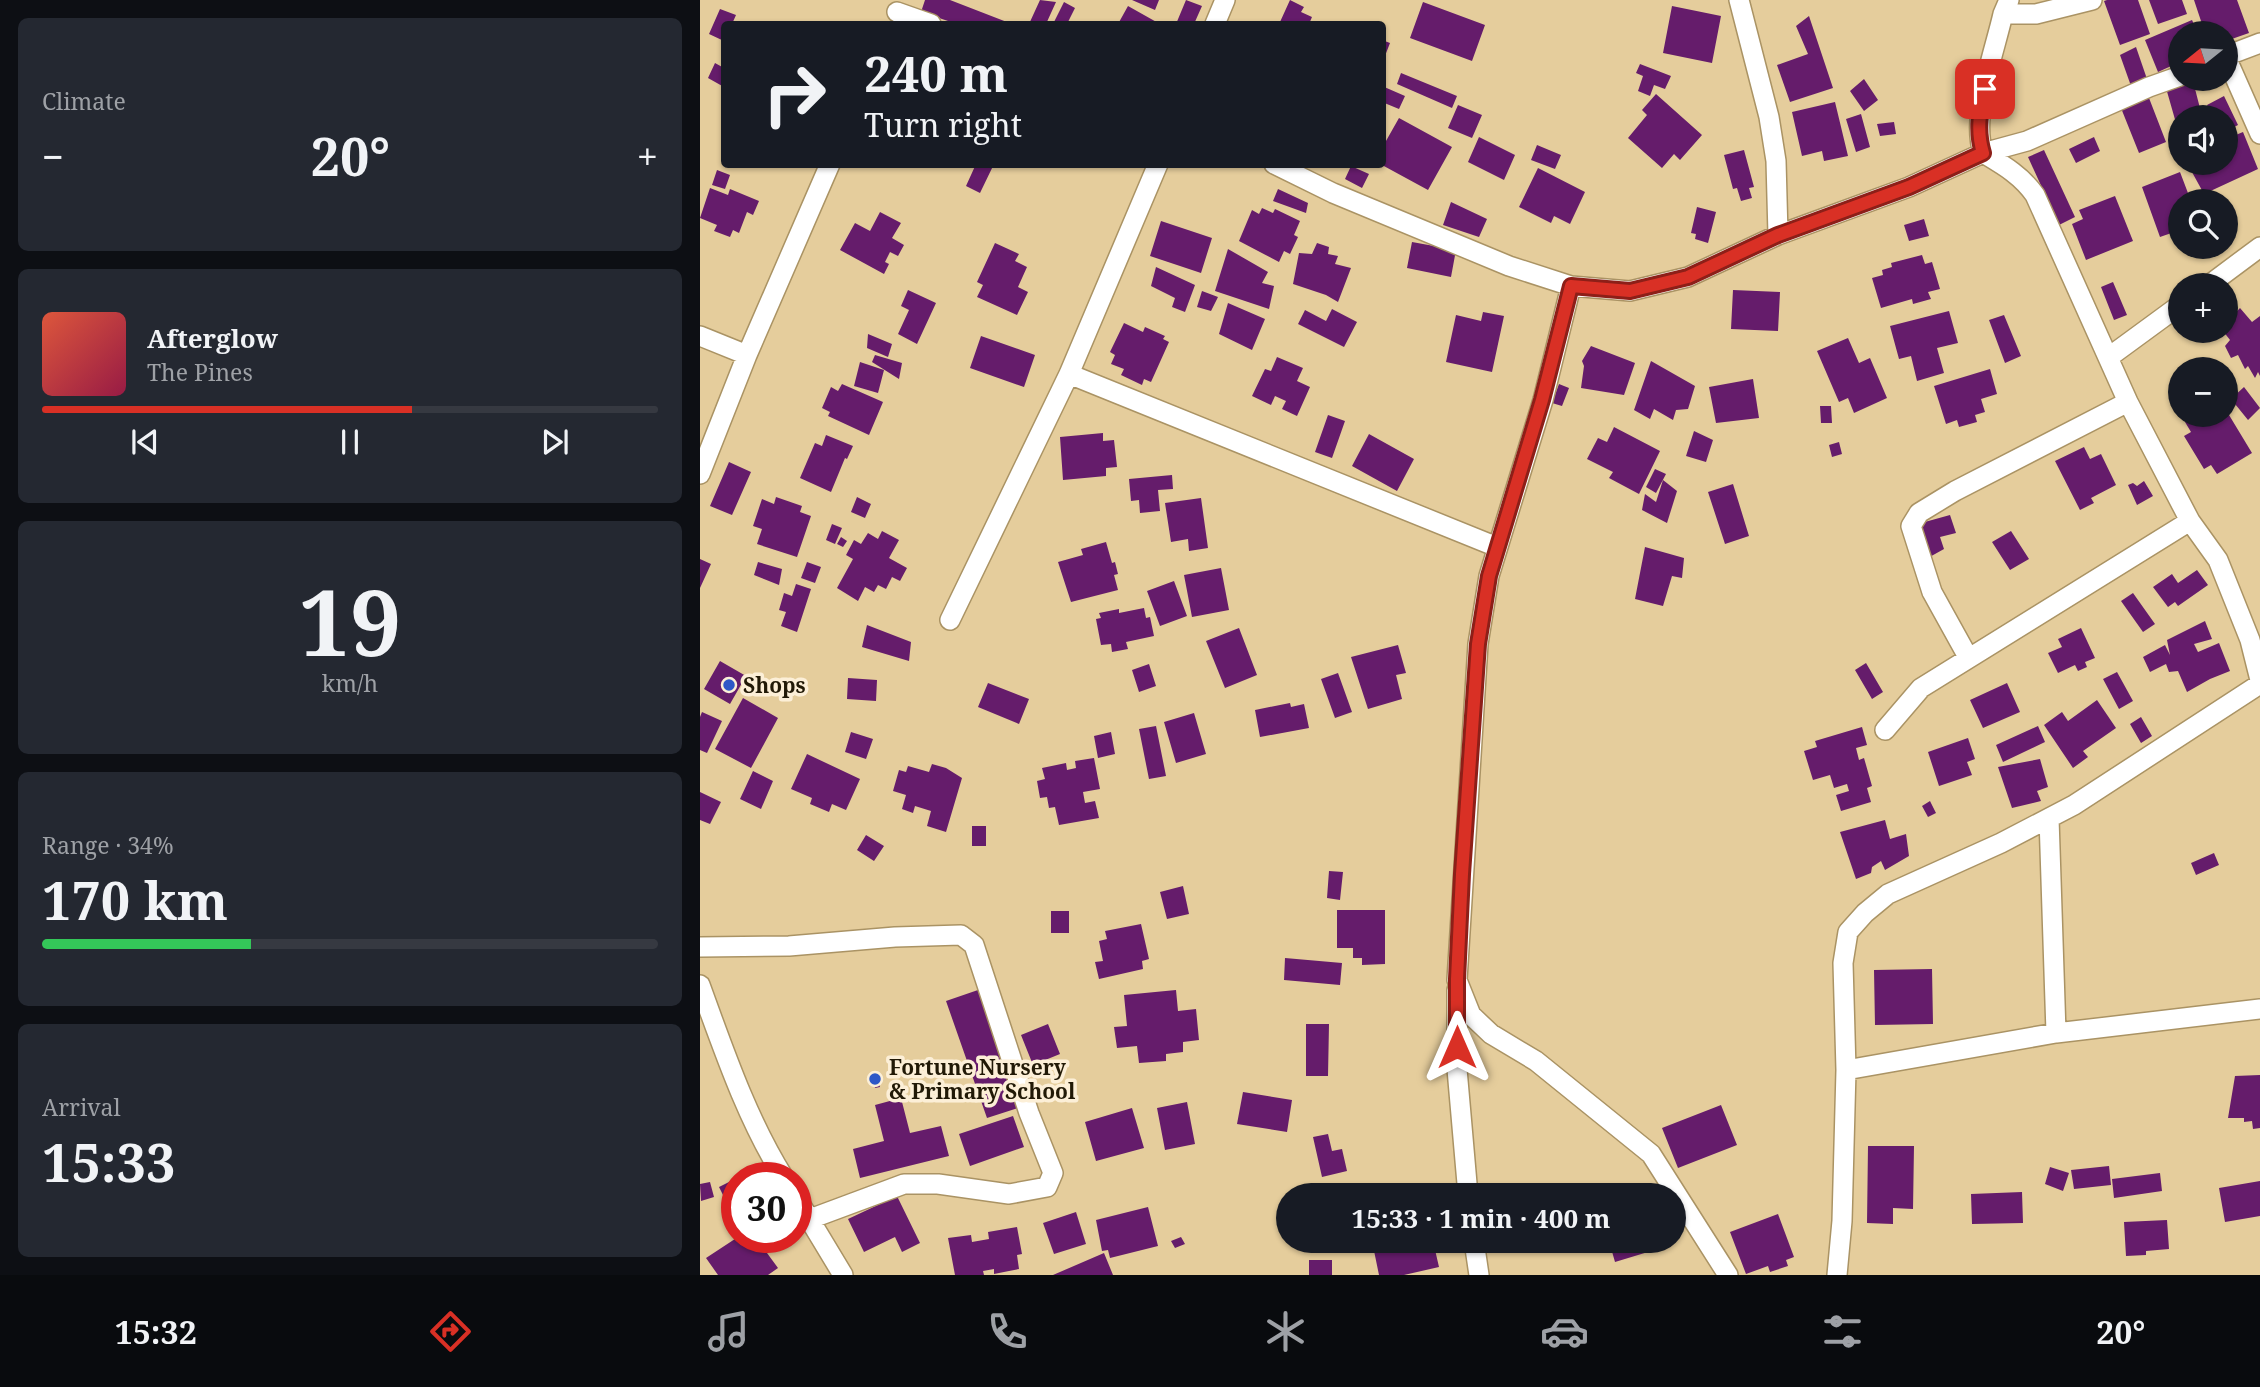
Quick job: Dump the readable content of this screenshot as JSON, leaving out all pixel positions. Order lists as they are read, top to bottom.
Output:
{
  "places": ["Shops", "Fortune Nursery & Primary School"],
  "north": "left",
  "page": {
    "tile": [
      "Climate",
      ["19", "km/h"],
      ["Range · 34%", "170 km"],
      ["Arrival", "15:33"]
    ],
    "map_buttons": ["+", "−"],
    "turn": ["240 m", "Turn right"],
    "heat": ["−", "20°", "+"],
    "song": ["Afterglow", "The Pines"],
    "limit": "30",
    "trip": "15:33 · 1 min · 400 m",
    "tabs": ["15:32", "20°"]
  }
}
